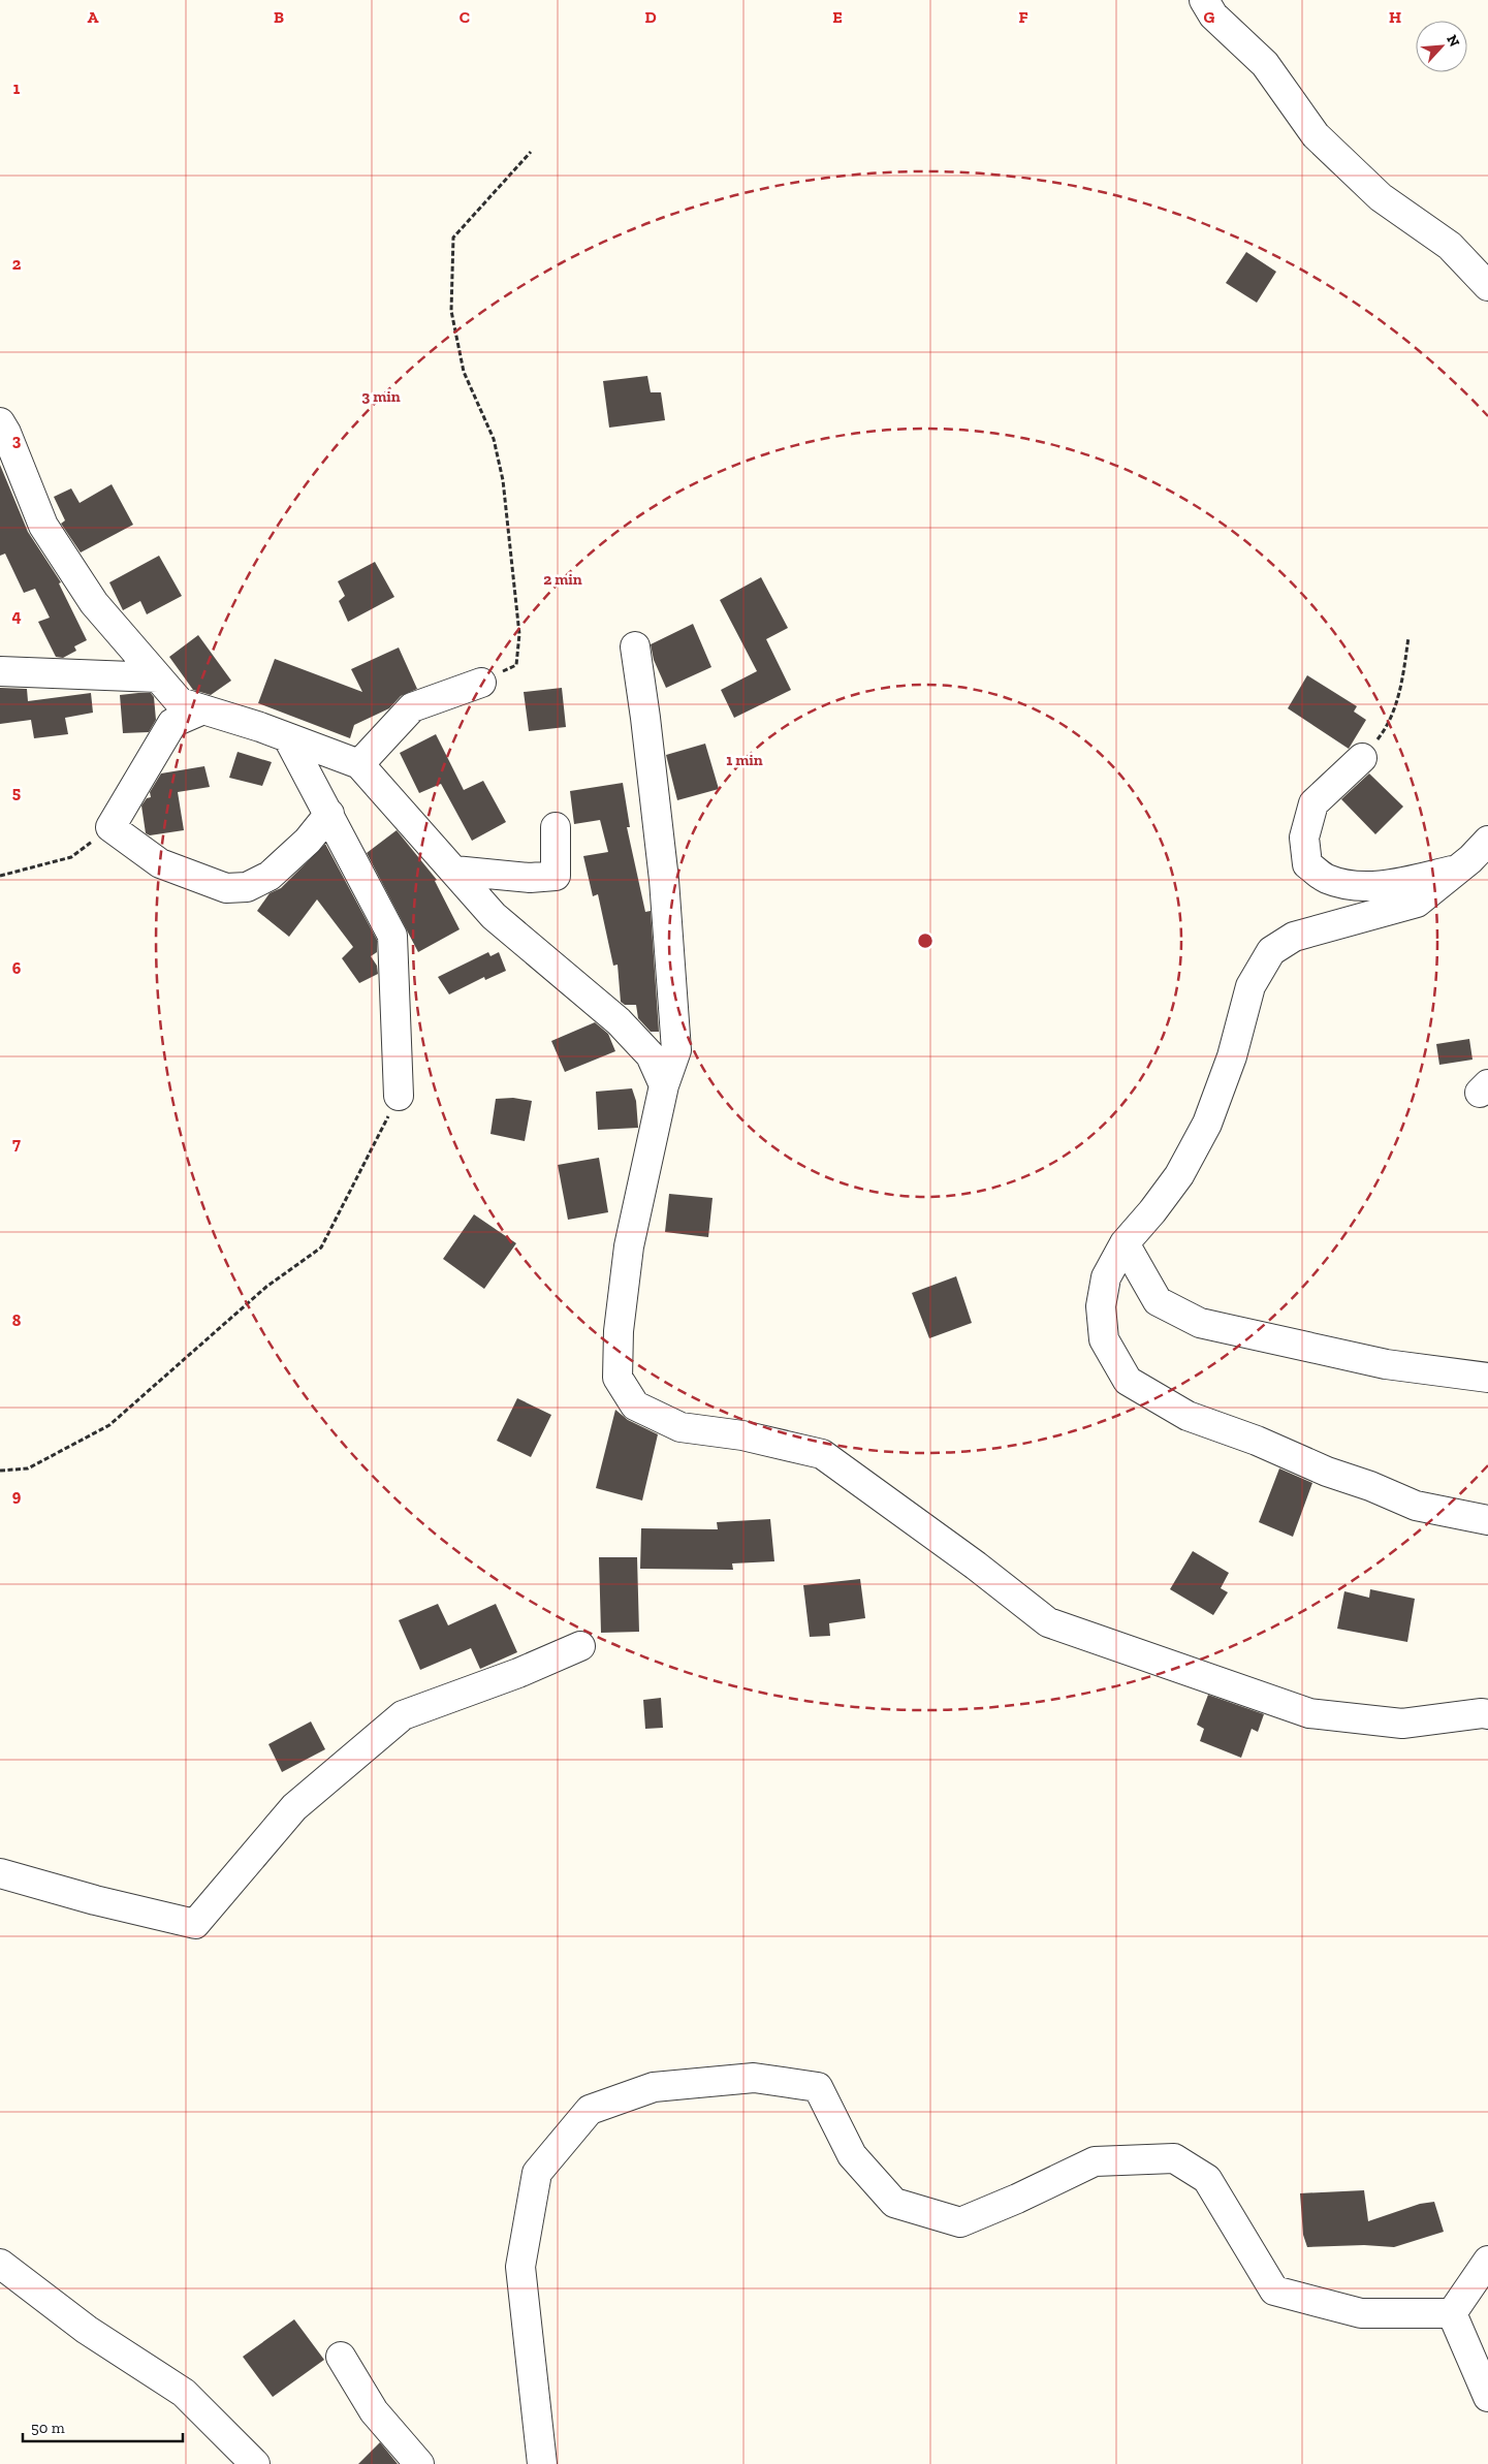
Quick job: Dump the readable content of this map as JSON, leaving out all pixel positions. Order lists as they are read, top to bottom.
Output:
{
  "scale_bar": "50 m",
  "north": "top right",
  "grid": {
    "columns": [
      "A",
      "B",
      "C",
      "D",
      "E",
      "F",
      "G",
      "H"
    ],
    "rows": [
      "1",
      "2",
      "3",
      "4",
      "5",
      "6",
      "7",
      "8",
      "9"
    ]
  },
  "rings": ["3 min", "2 min", "1 min"]
}
